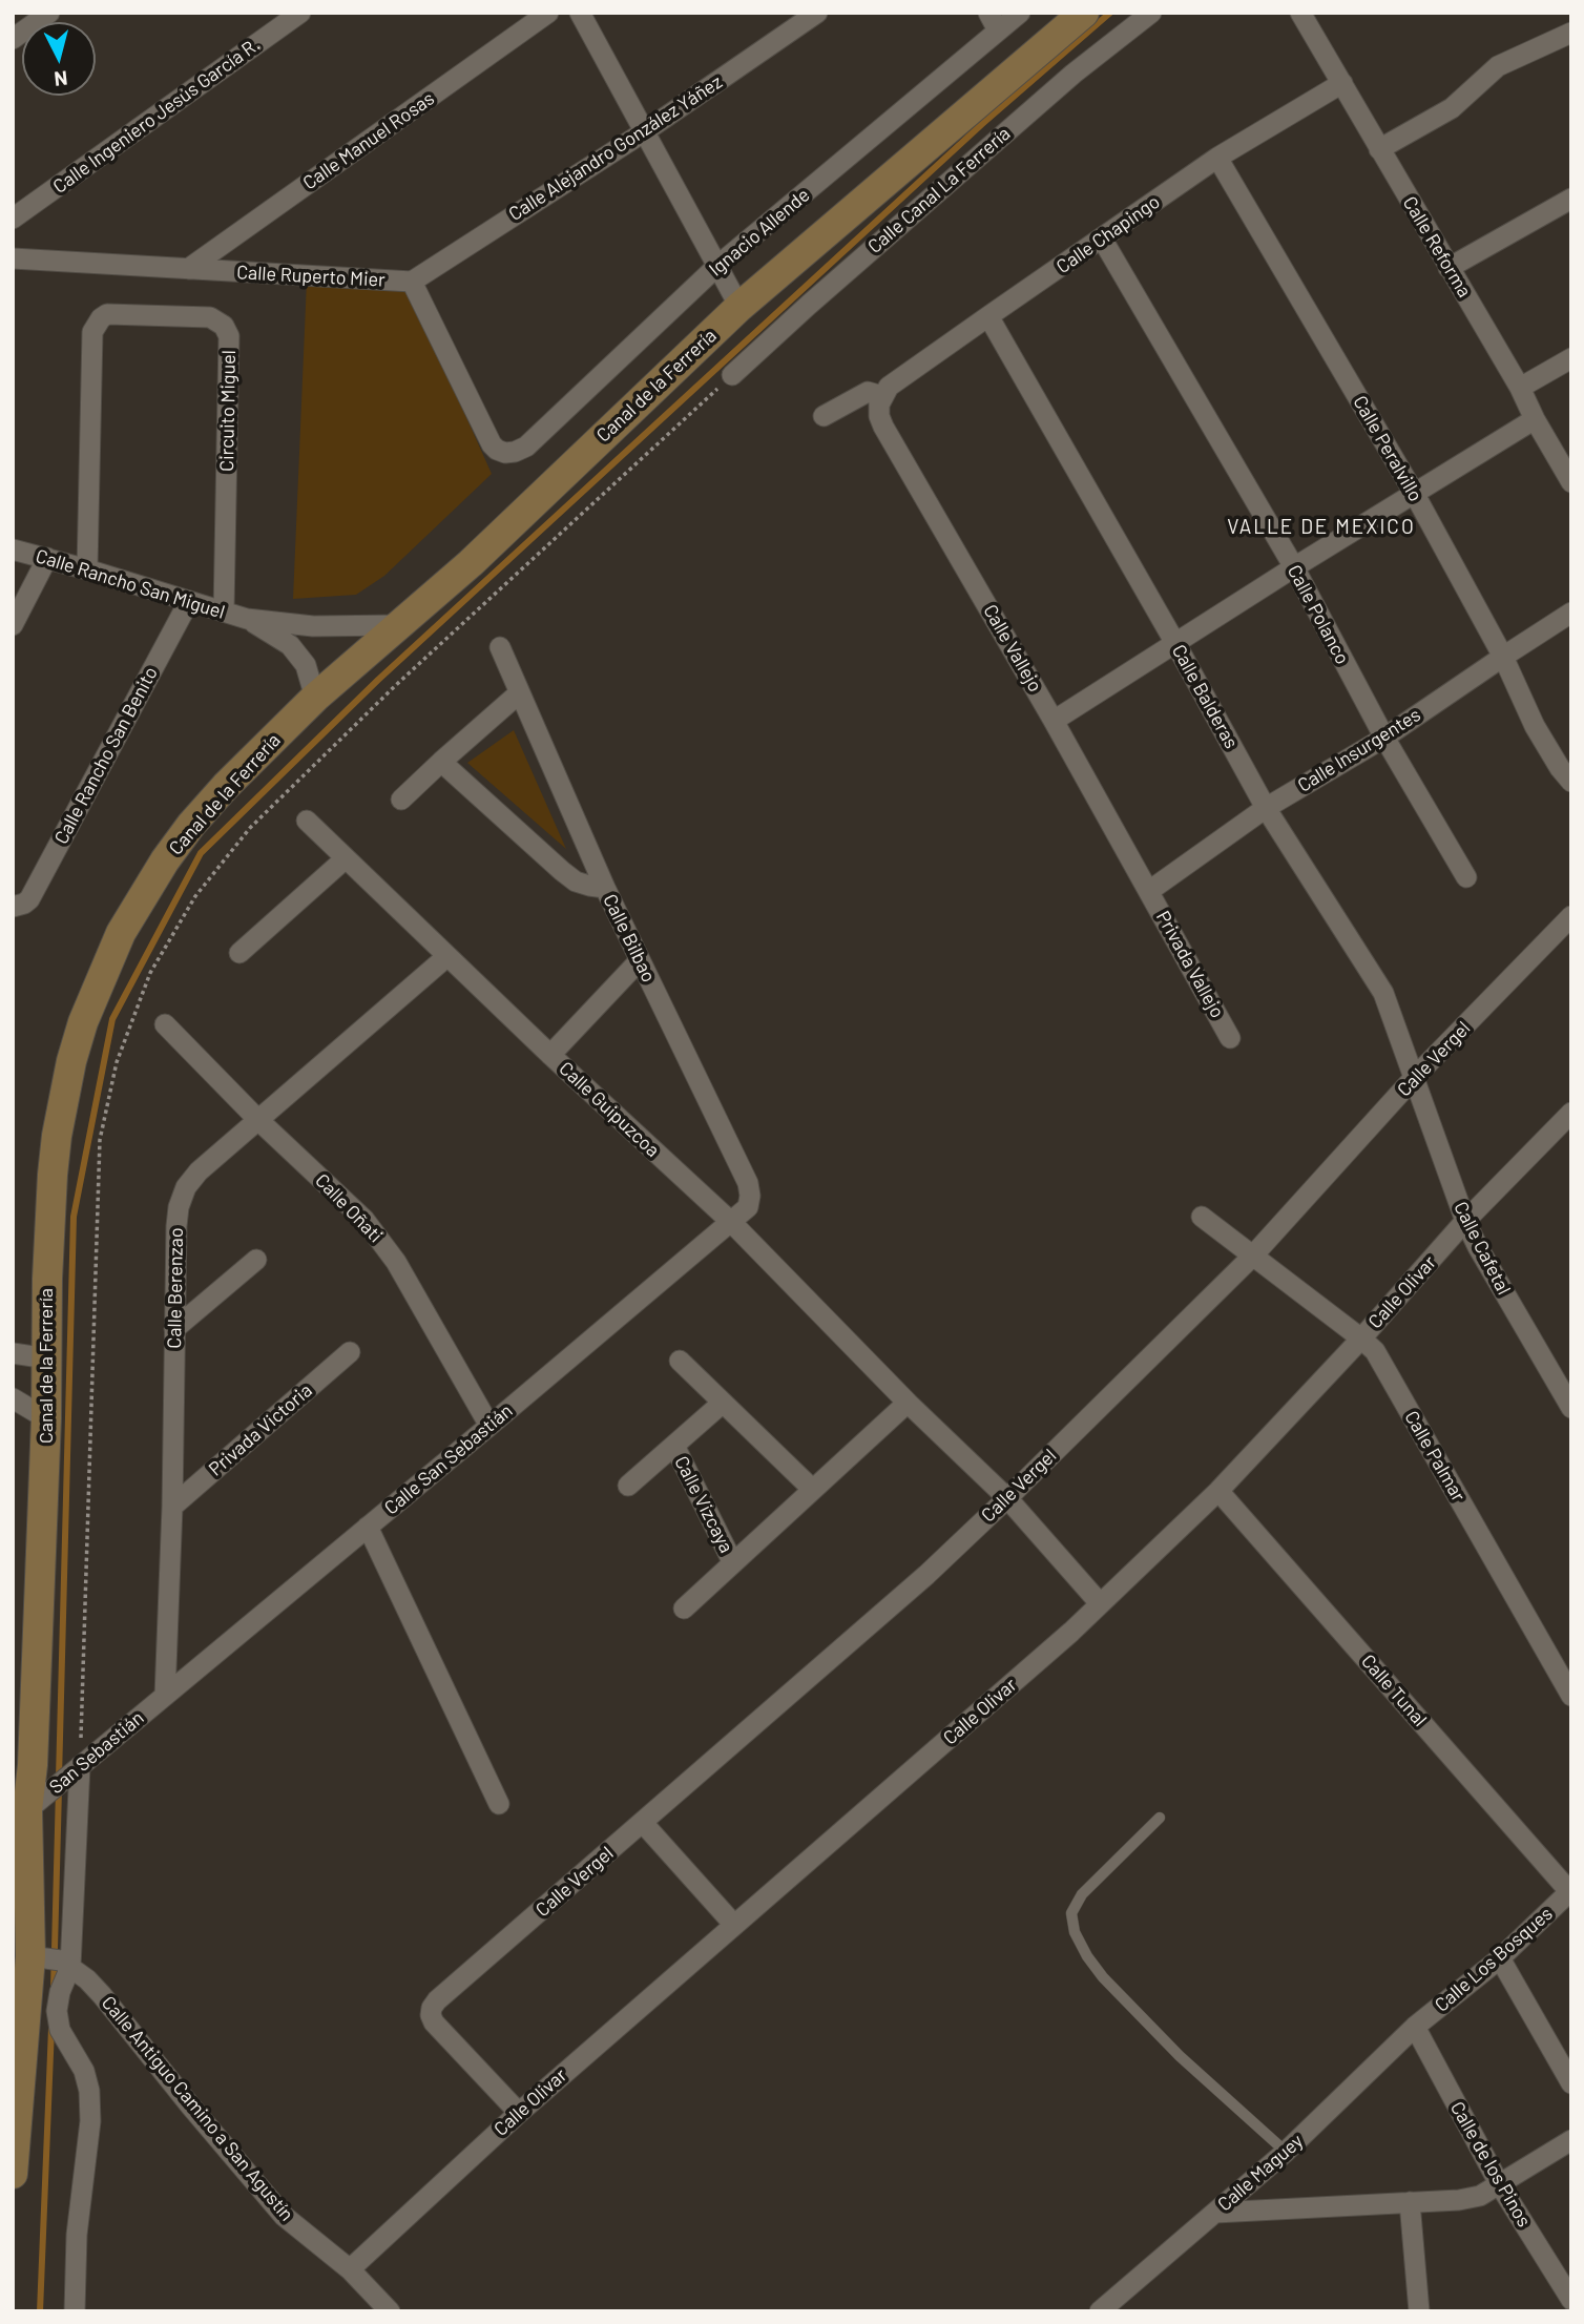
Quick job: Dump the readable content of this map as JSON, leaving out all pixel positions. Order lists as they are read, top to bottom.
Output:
{
  "streets": {
    "street": [
      "Calle Ingeniero Jesús García R.",
      "Calle Manuel Rosas",
      "Calle Alejandro González Yáñez",
      "Calle Canal La Ferrería",
      "Ignacio Allende",
      "Calle Chapingo",
      "Calle Reforma",
      "Calle Ruperto Mier",
      "Canal de la Ferrería",
      "Circuito Miguel",
      "Calle Peralvillo",
      "Calle Rancho San Miguel",
      "Calle Polanco",
      "Calle Vallejo",
      "Calle Balderas",
      "Calle Insurgentes",
      "Calle Rancho San Benito",
      "Calle Bilbao",
      "Privada Vallejo",
      "Calle Vergel",
      "Calle Guipuzcoa",
      "Calle Oñati",
      "Calle Cafetal",
      "Calle Berenzao",
      "Calle Olivar",
      "Privada Victoria",
      "Calle Palmar",
      "Calle San Sebastián",
      "Calle Vizcaya",
      "Calle Tunal",
      "San Sebastián",
      "Calle Los Bosques",
      "Calle Antiguo Camino a San Agustín",
      "Calle de los Pinos",
      "Calle Maguey"
    ]
  },
  "crossings": [
    ["Calle Manuel Rosas", "Calle Ruperto Mier"],
    ["Calle Alejandro González Yáñez", "Calle Ruperto Mier"],
    ["Ignacio Allende", "Calle Ruperto Mier"],
    ["Calle Chapingo", "Calle Reforma"],
    ["Calle Chapingo", "Calle Peralvillo"],
    ["Calle Chapingo", "Calle Polanco"],
    ["Calle Chapingo", "Calle Vallejo"],
    ["Calle Chapingo", "Calle Balderas"],
    ["Canal de la Ferrería", "Calle Rancho San Miguel"],
    ["Canal de la Ferrería", "San Sebastián"],
    ["Canal de la Ferrería", "Calle Antiguo Camino a San Agustín"],
    ["Circuito Miguel", "Calle Rancho San Miguel"],
    ["Calle Peralvillo", "Calle Insurgentes"],
    ["Calle Rancho San Miguel", "Calle Rancho San Benito"],
    ["Calle Polanco", "Calle Insurgentes"],
    ["Calle Vallejo", "Calle Insurgentes"],
    ["Calle Vallejo", "Privada Vallejo"],
    ["Calle Balderas", "Calle Insurgentes"],
    ["Calle Balderas", "Calle Vergel"],
    ["Calle Balderas", "Calle Cafetal"],
    ["Calle Insurgentes", "Privada Vallejo"],
    ["Calle Bilbao", "Calle Guipuzcoa"],
    ["Calle Bilbao", "Calle San Sebastián"],
    ["Calle Vergel", "Calle Guipuzcoa"],
    ["Calle Vergel", "Calle Cafetal"],
    ["Calle Vergel", "Calle Olivar"],
    ["Calle Vergel", "Calle Palmar"],
    ["Calle Guipuzcoa", "Calle Berenzao"],
    ["Calle Guipuzcoa", "Calle Olivar"],
    ["Calle Guipuzcoa", "Calle San Sebastián"],
    ["Calle Guipuzcoa", "Calle Vizcaya"],
    ["Calle Oñati", "Calle Berenzao"],
    ["Calle Oñati", "Calle San Sebastián"],
    ["Calle Cafetal", "Calle Olivar"],
    ["Calle Berenzao", "Privada Victoria"],
    ["Calle Berenzao", "Calle San Sebastián"],
    ["Calle Berenzao", "San Sebastián"],
    ["Calle Olivar", "Calle Palmar"],
    ["Calle Olivar", "Calle Tunal"],
    ["Calle Olivar", "Calle Antiguo Camino a San Agustín"],
    ["Calle San Sebastián", "San Sebastián"],
    ["Calle Tunal", "Calle Los Bosques"],
    ["Calle Los Bosques", "Calle de los Pinos"],
    ["Calle Los Bosques", "Calle Maguey"],
    ["Calle de los Pinos", "Calle Maguey"]
  ],
  "districts": ["VALLE DE MEXICO"],
  "north": "bottom"
}
